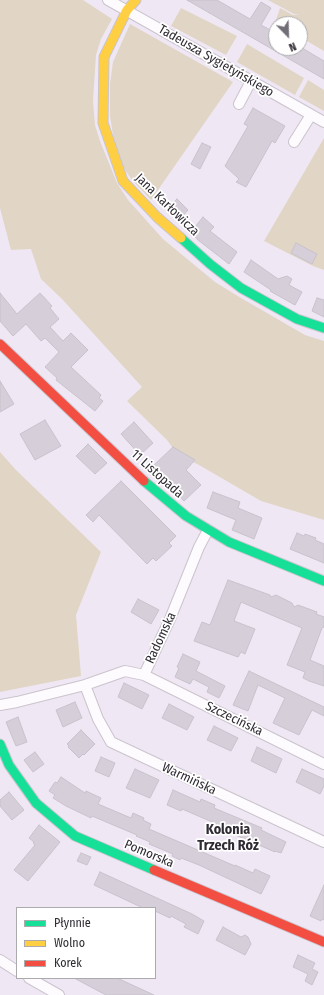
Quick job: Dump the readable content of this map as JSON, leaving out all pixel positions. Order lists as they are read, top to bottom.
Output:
{
  "streets": {
    "street": [
      "Tadeusza Sygietyńskiego",
      "Jana Karłowicza",
      "11 Listopada",
      "Radomska",
      "Szczecińska",
      "Warmińska",
      "Pomorska"
    ]
  },
  "crossings": [
    ["Tadeusza Sygietyńskiego", "Jana Karłowicza"],
    ["11 Listopada", "Radomska"],
    ["Radomska", "Szczecińska"],
    ["Radomska", "Warmińska"]
  ],
  "districts": ["Kolonia Trzech Róż"],
  "legend": ["Płynnie", "Wolno", "Korek"],
  "north": "bottom right"
}
